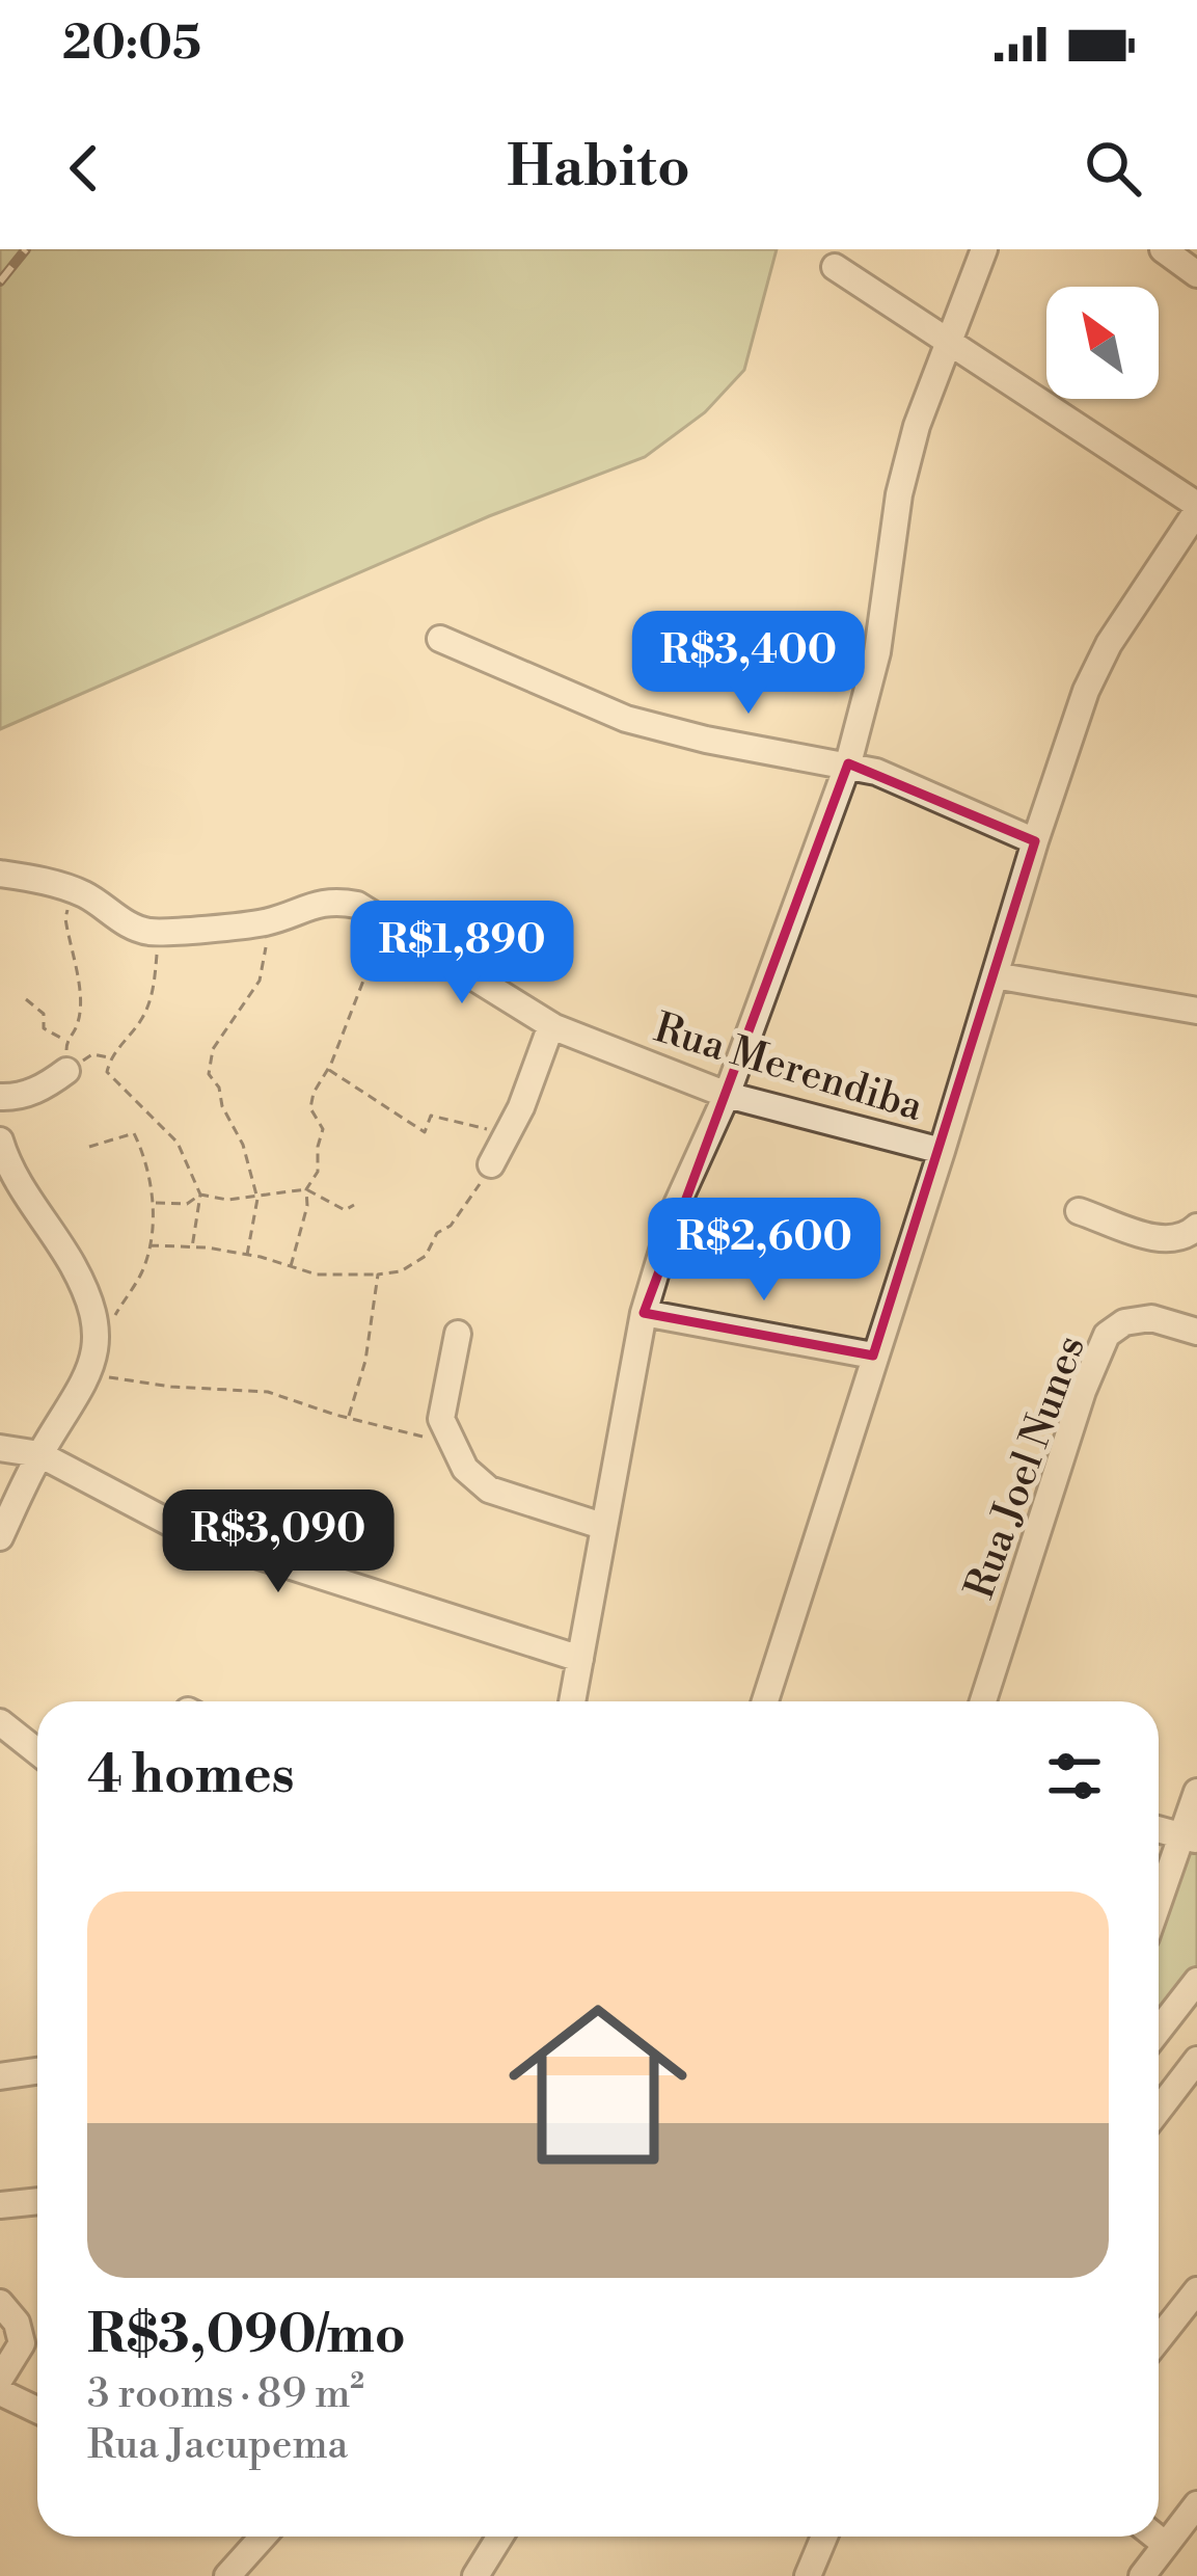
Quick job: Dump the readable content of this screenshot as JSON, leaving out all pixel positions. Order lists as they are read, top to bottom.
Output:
{
  "streets": {
    "street": ["Rua Merendiba", "Rua Joel Nunes"]
  },
  "north": "top left",
  "page": {
    "status": "20:05",
    "header": "Habito",
    "price": [
      "R$3,400",
      "R$1,890",
      "R$2,600",
      "R$3,090"
    ],
    "heading": "4 homes",
    "list": [
      {
        "name": "R$3,090/mo",
        "note": "3 rooms · 89 m² · Rua Jacupema"
      }
    ]
  }
}
